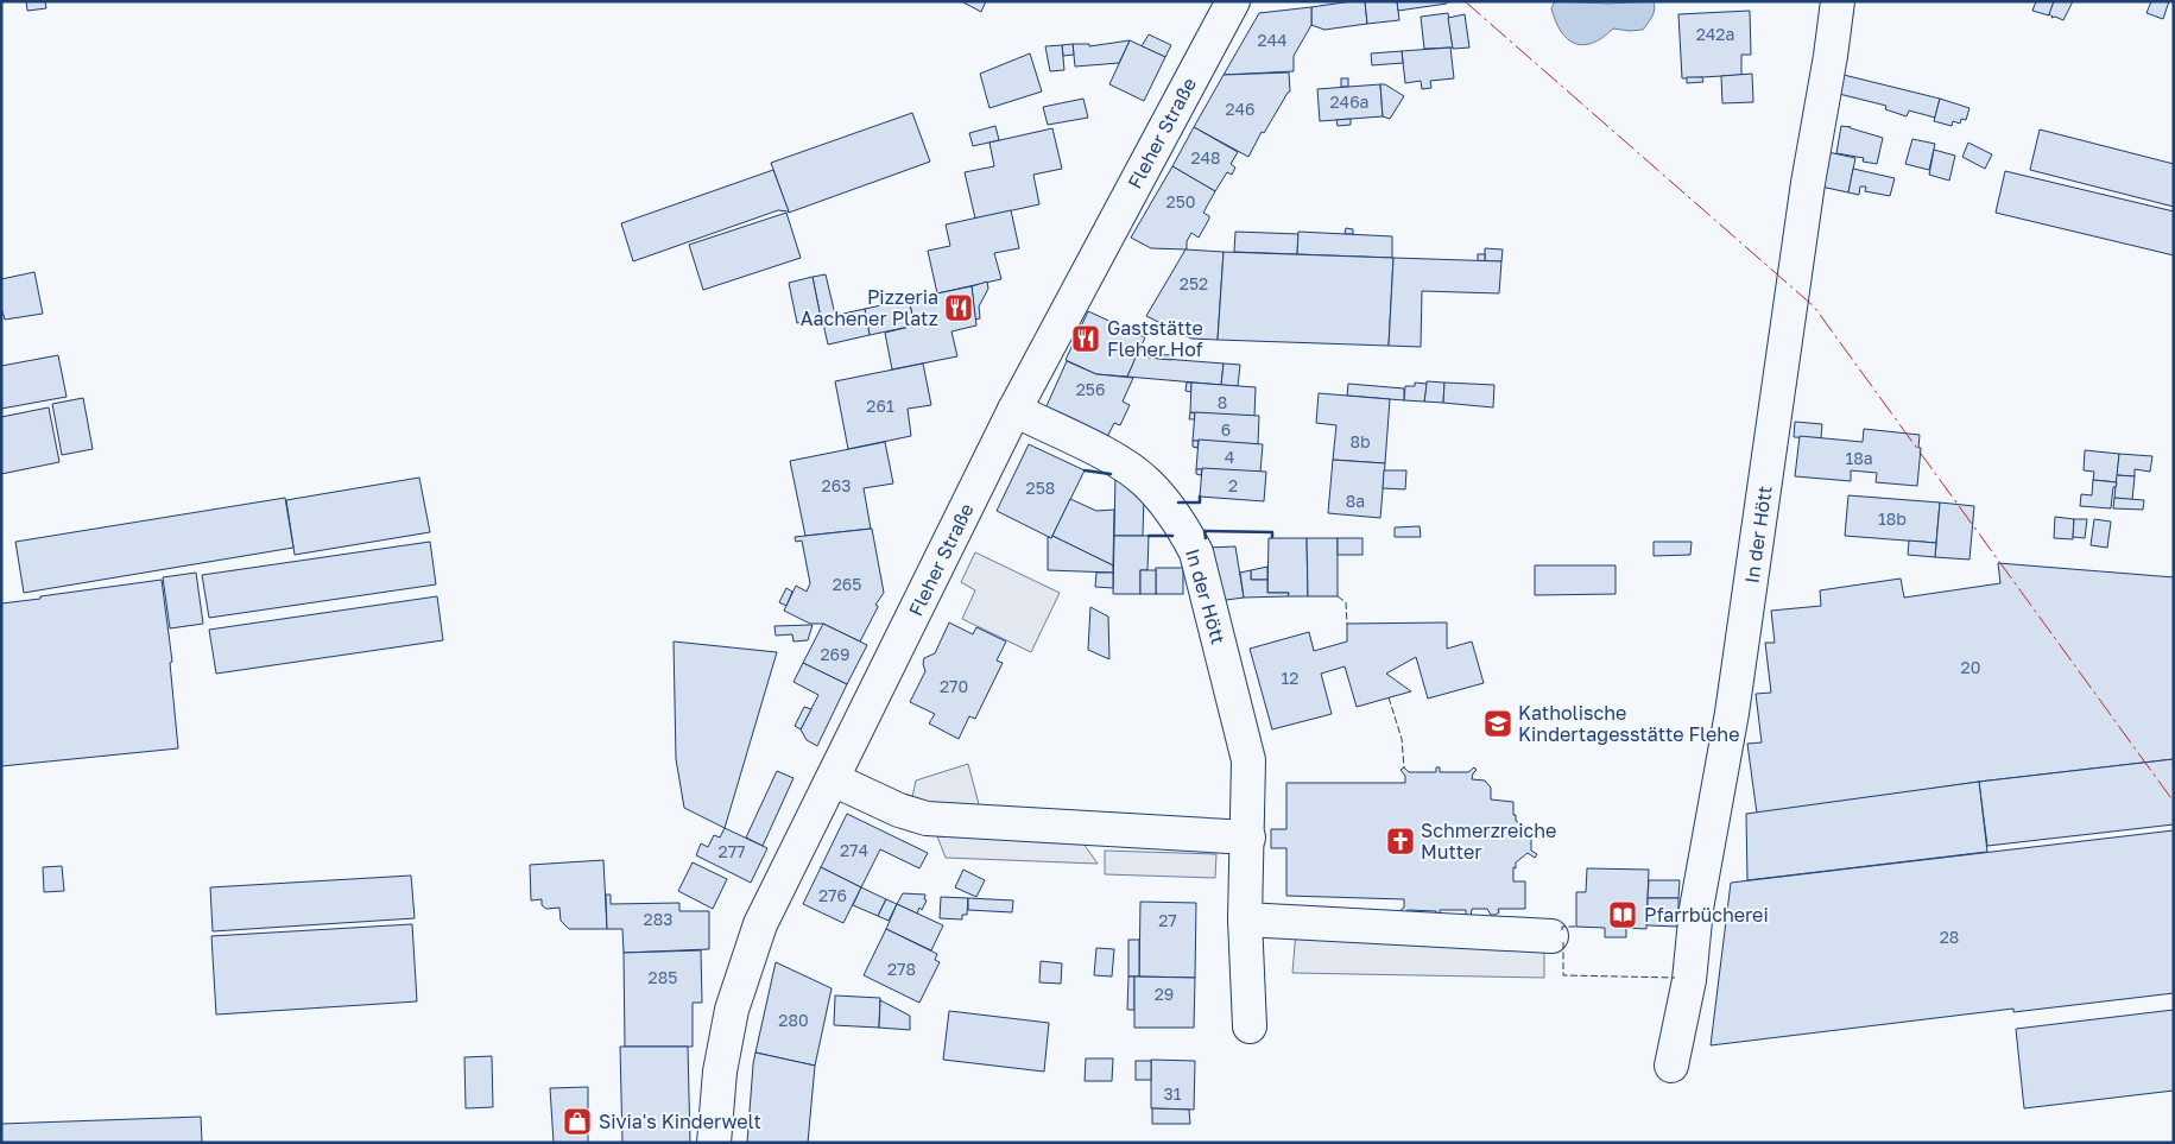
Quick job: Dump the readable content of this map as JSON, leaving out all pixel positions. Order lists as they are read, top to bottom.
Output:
{
  "streets": {
    "street": ["Fleher Straße", "In der Hött"]
  },
  "crossings": [
    ["Fleher Straße", "In der Hött"]
  ],
  "places": {
    "restaurant": ["Pizzeria Aachener Platz", "Gaststätte Fleher Hof"],
    "school or university": ["Katholische Kindertagesstätte Flehe"],
    "church": ["Schmerzreiche Mutter"],
    "library": ["Pfarrbücherei"],
    "shop": ["Sivia's Kinderwelt"]
  },
  "house_numbers": [
    "242a",
    "244",
    "246a",
    "246",
    "248",
    "250",
    "252",
    "256",
    "8",
    "261",
    "6",
    "8b",
    "4",
    "18a",
    "263",
    "2",
    "258",
    "8a",
    "18b",
    "265",
    "269",
    "20",
    "12",
    "270",
    "274",
    "277",
    "276",
    "283",
    "27",
    "28",
    "278",
    "285",
    "29",
    "280",
    "31"
  ]
}
